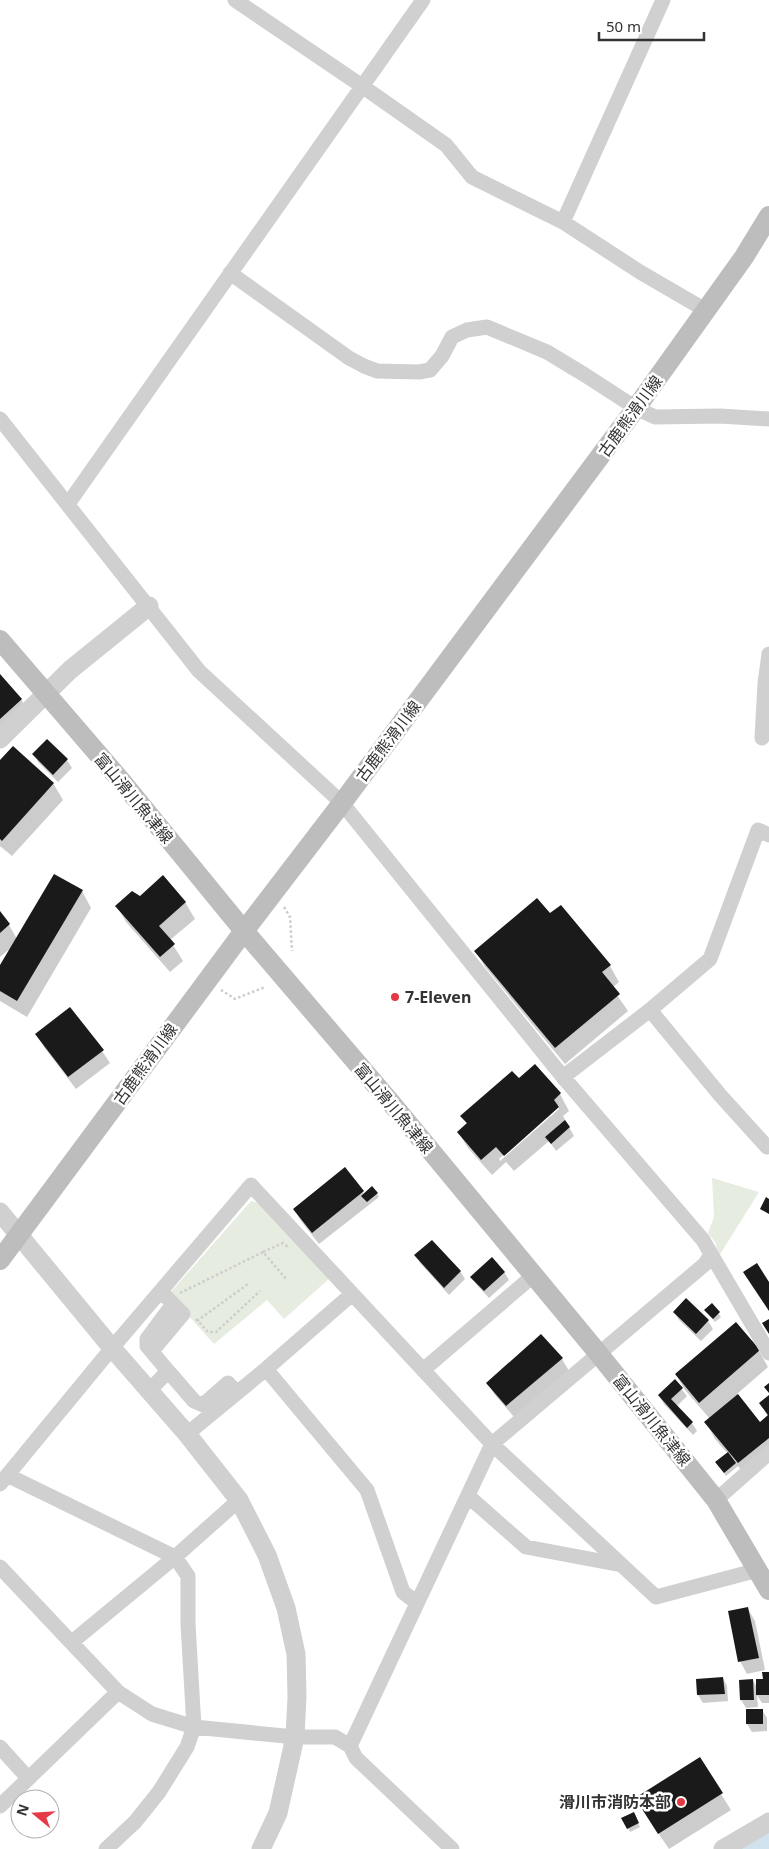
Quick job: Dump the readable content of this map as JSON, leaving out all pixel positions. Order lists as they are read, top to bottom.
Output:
{
  "streets": {
    "main road": ["古鹿熊滑川線", "富山滑川魚津線"]
  },
  "crossings": [
    ["古鹿熊滑川線", "富山滑川魚津線"]
  ],
  "places": ["7-Eleven", "滑川市消防本部"],
  "scale_bar": "50 m",
  "north": "left"
}
